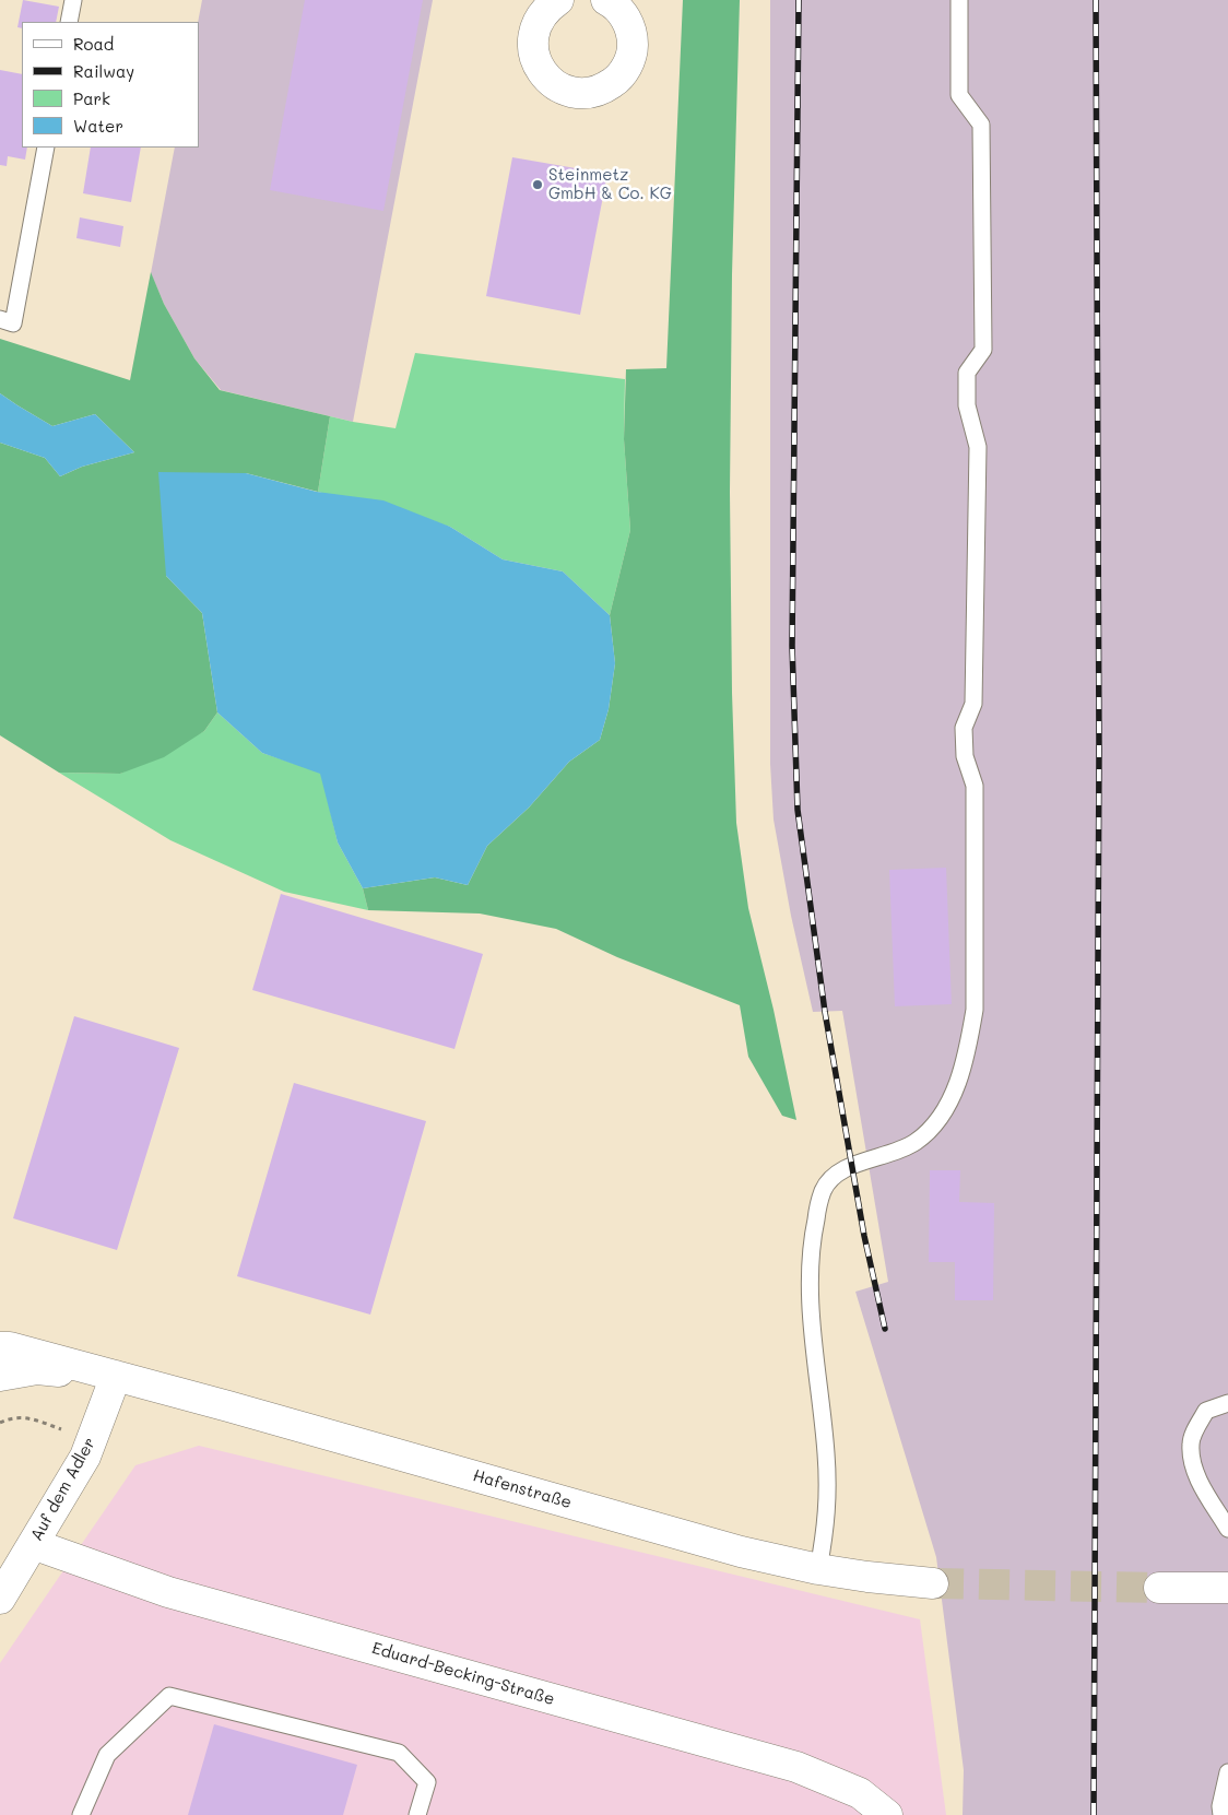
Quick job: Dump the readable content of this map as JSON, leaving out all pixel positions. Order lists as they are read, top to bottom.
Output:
{
  "streets": {
    "street": ["Auf dem Adler", "Hafenstraße", "Eduard-Becking-Straße"]
  },
  "crossings": [
    ["Auf dem Adler", "Hafenstraße"],
    ["Auf dem Adler", "Eduard-Becking-Straße"]
  ],
  "places": ["Steinmetz GmbH & Co. KG"],
  "legend": [
    "Road",
    "Railway",
    "Park",
    "Water"
  ]
}
